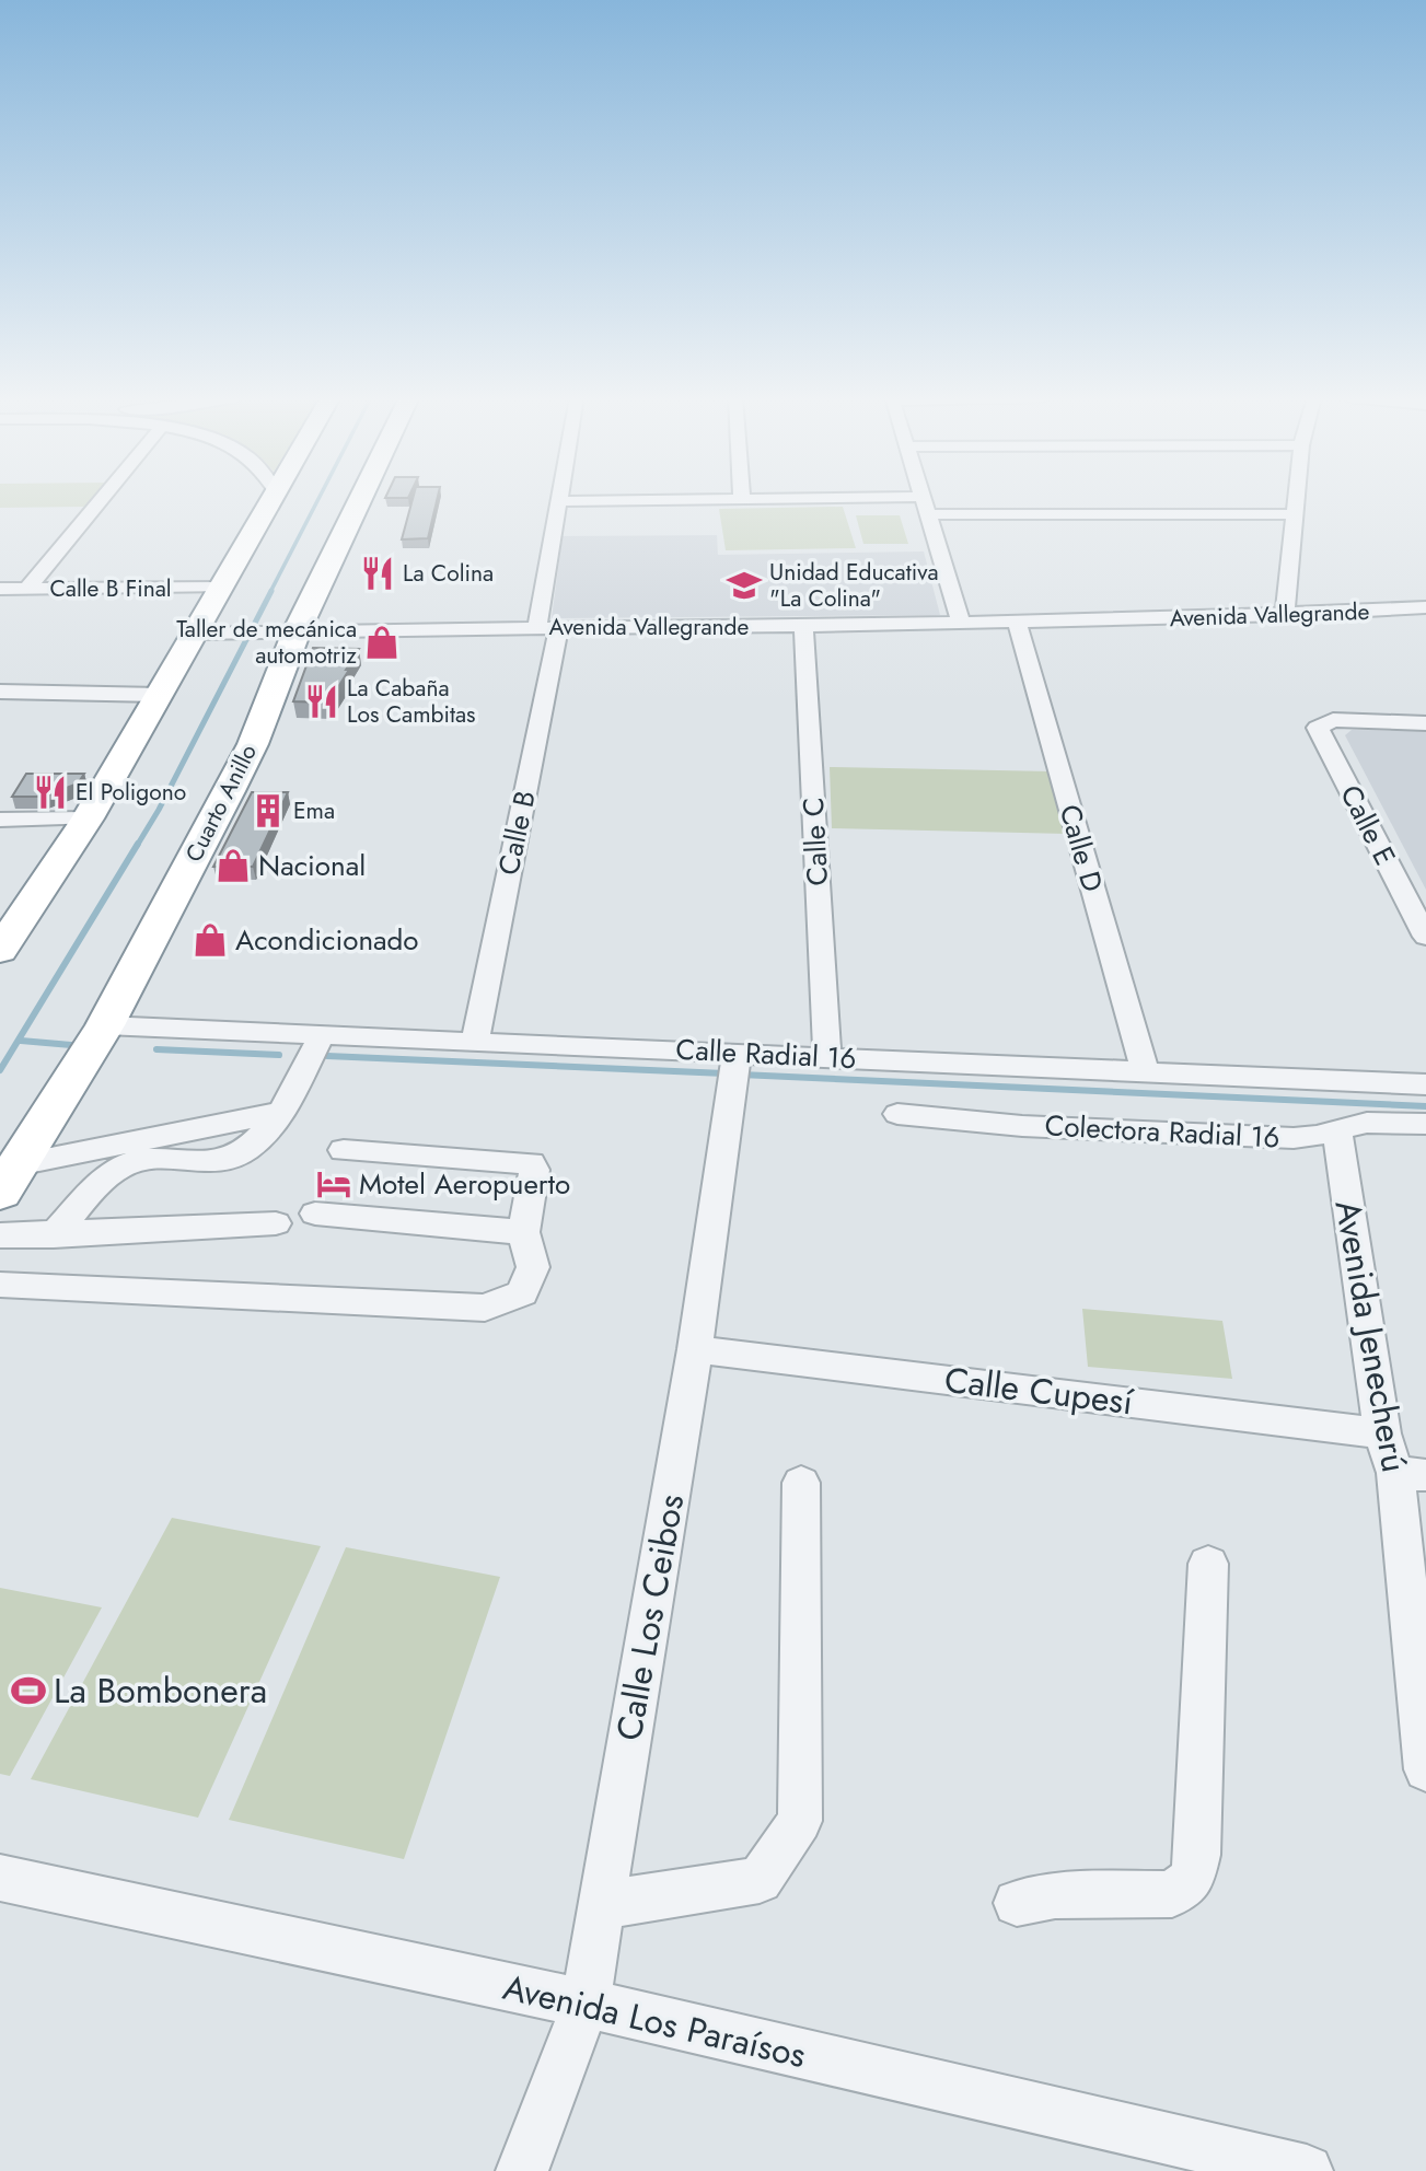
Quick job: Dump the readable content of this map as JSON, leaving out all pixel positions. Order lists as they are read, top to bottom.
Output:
{
  "streets": {
    "highway": ["Cuarto Anillo"],
    "street": [
      "Calle B Final",
      "Avenida Vallegrande",
      "Calle E",
      "Calle B",
      "Calle C",
      "Calle D",
      "Calle Radial 16",
      "Colectora Radial 16",
      "Avenida Jenecherú",
      "Calle Cupesí",
      "Calle Los Ceibos",
      "Avenida Los Paraísos"
    ]
  },
  "crossings": [
    ["Avenida Vallegrande", "Cuarto Anillo"],
    ["Avenida Vallegrande", "Calle B"],
    ["Avenida Vallegrande", "Calle C"],
    ["Avenida Vallegrande", "Calle D"],
    ["Cuarto Anillo", "Calle Radial 16"],
    ["Calle B", "Calle Radial 16"],
    ["Calle C", "Calle Radial 16"],
    ["Calle D", "Calle Radial 16"],
    ["Calle Radial 16", "Calle Los Ceibos"],
    ["Colectora Radial 16", "Avenida Jenecherú"],
    ["Avenida Jenecherú", "Calle Cupesí"],
    ["Calle Cupesí", "Calle Los Ceibos"],
    ["Calle Los Ceibos", "Avenida Los Paraísos"]
  ],
  "places": {
    "restaurant": ["La Colina", "La Cabaña Los Cambitas", "El Poligono"],
    "school or university": ["Unidad Educativa \"La Colina\""],
    "shop": ["Taller de mecánica automotriz", "Nacional", "Acondicionado"],
    "building": ["Ema"],
    "hotel": ["Motel Aeropuerto"],
    "sports": ["La Bombonera"]
  }
}
